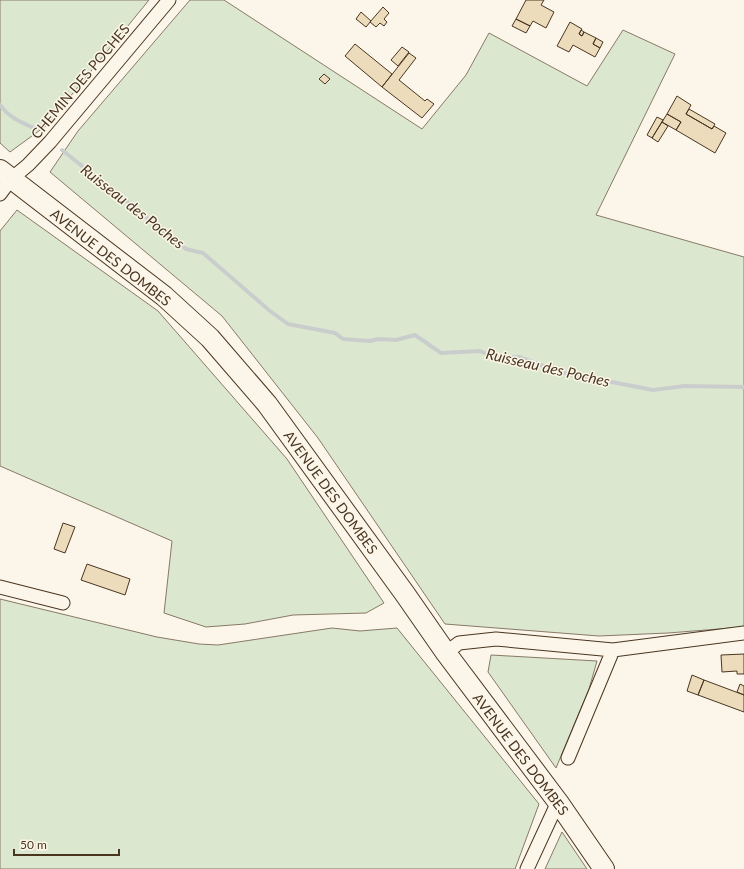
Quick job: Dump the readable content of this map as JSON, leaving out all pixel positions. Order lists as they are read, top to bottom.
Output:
{
  "streets": {
    "main road": ["AVENUE DES DOMBES"],
    "street": ["CHEMIN DES POCHES"]
  },
  "crossings": [
    ["CHEMIN DES POCHES", "AVENUE DES DOMBES"]
  ],
  "water": ["Ruisseau des Poches"],
  "scale_bar": "50 m"
}
